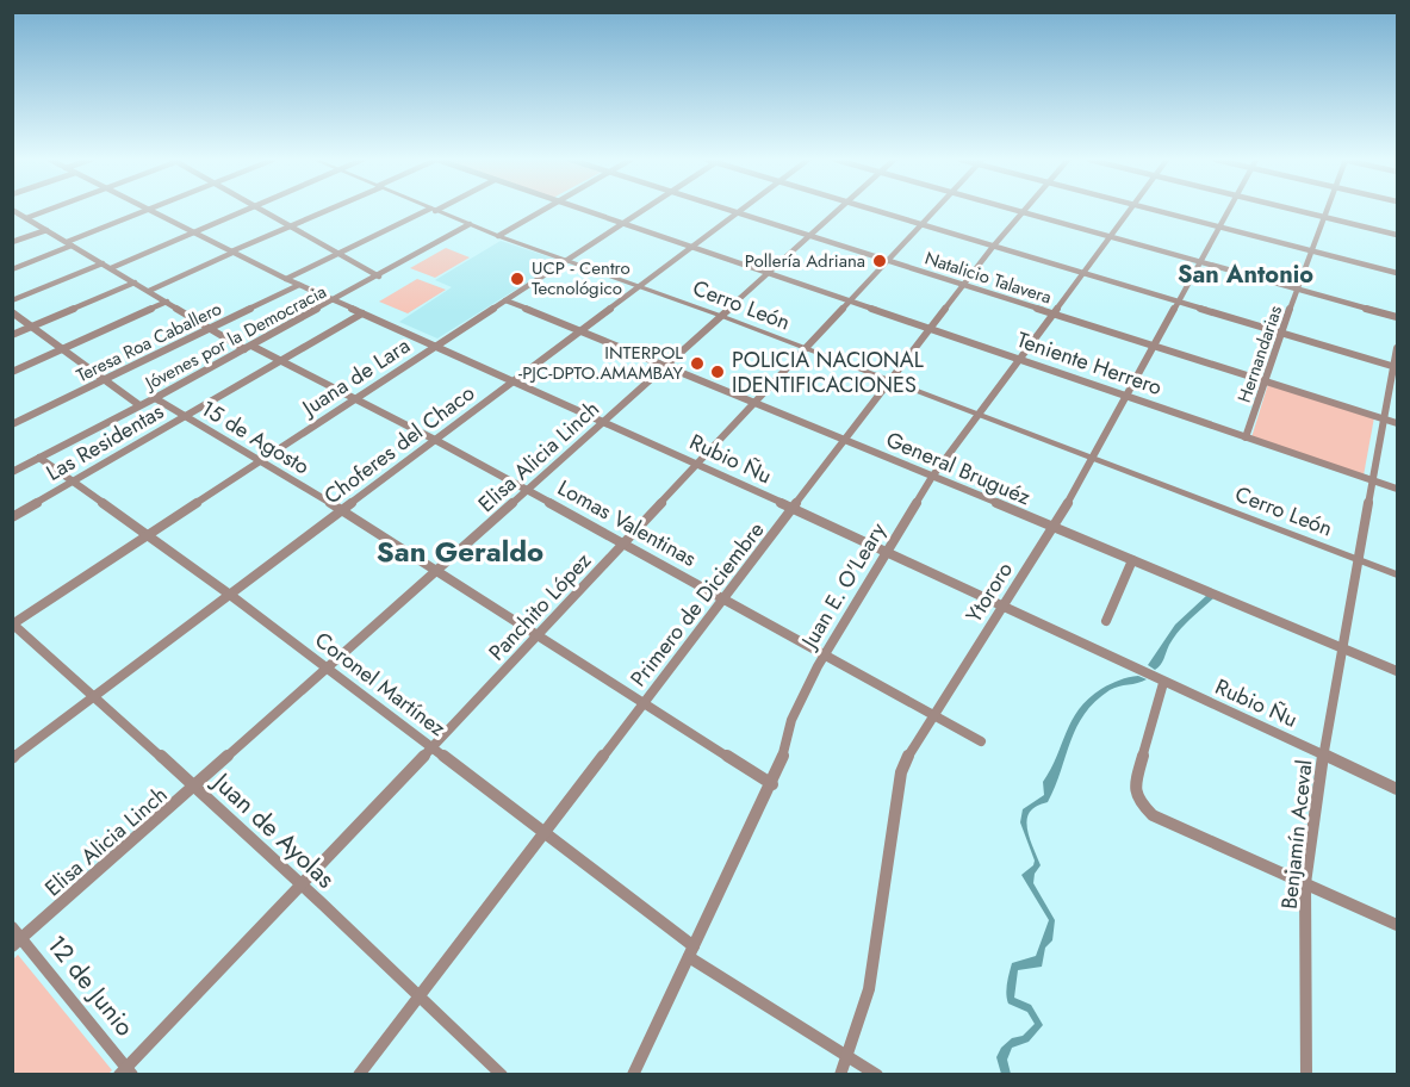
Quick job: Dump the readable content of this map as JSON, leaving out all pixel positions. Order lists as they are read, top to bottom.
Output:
{
  "streets": {
    "street": [
      "Natalicio Talavera",
      "Cerro León",
      "Jóvenes por la Democracia",
      "Teresa Roa Caballero",
      "Hernandarias",
      "Teniente Herrero",
      "Juana de Lara",
      "15 de Agosto",
      "Las Residentas",
      "Choferes del Chaco",
      "Elisa Alicia Linch",
      "Rubio Ñu",
      "General Bruguéz",
      "Lomas Valentinas",
      "Juan E. O'Leary",
      "Ytororo",
      "Primero de Diciembre",
      "Panchito López",
      "Coronel Martínez",
      "Juan de Ayolas",
      "Benjamín Aceval",
      "12 de Junio"
    ]
  },
  "crossings": [
    ["Natalicio Talavera", "Hernandarias"],
    ["Natalicio Talavera", "Choferes del Chaco"],
    ["Natalicio Talavera", "Elisa Alicia Linch"],
    ["Natalicio Talavera", "Juan E. O'Leary"],
    ["Natalicio Talavera", "Ytororo"],
    ["Natalicio Talavera", "Primero de Diciembre"],
    ["Natalicio Talavera", "Panchito López"],
    ["Natalicio Talavera", "Benjamín Aceval"],
    ["Cerro León", "Jóvenes por la Democracia"],
    ["Cerro León", "Juana de Lara"],
    ["Cerro León", "Choferes del Chaco"],
    ["Cerro León", "Elisa Alicia Linch"],
    ["Cerro León", "Juan E. O'Leary"],
    ["Cerro León", "Ytororo"],
    ["Cerro León", "Primero de Diciembre"],
    ["Cerro León", "Panchito López"],
    ["Cerro León", "Benjamín Aceval"],
    ["Jóvenes por la Democracia", "15 de Agosto"],
    ["Jóvenes por la Democracia", "Rubio Ñu"],
    ["Jóvenes por la Democracia", "Lomas Valentinas"],
    ["Jóvenes por la Democracia", "Coronel Martínez"],
    ["Teresa Roa Caballero", "Rubio Ñu"],
    ["Teresa Roa Caballero", "Lomas Valentinas"],
    ["Hernandarias", "Teniente Herrero"],
    ["Teniente Herrero", "Juana de Lara"],
    ["Teniente Herrero", "Choferes del Chaco"],
    ["Teniente Herrero", "Elisa Alicia Linch"],
    ["Teniente Herrero", "Juan E. O'Leary"],
    ["Teniente Herrero", "Ytororo"],
    ["Teniente Herrero", "Primero de Diciembre"],
    ["Teniente Herrero", "Panchito López"],
    ["Teniente Herrero", "Benjamín Aceval"],
    ["Juana de Lara", "15 de Agosto"],
    ["Juana de Lara", "Rubio Ñu"],
    ["Juana de Lara", "General Bruguéz"],
    ["Juana de Lara", "Lomas Valentinas"],
    ["Juana de Lara", "Coronel Martínez"],
    ["Juana de Lara", "Juan de Ayolas"],
    ["15 de Agosto", "Las Residentas"],
    ["15 de Agosto", "Choferes del Chaco"],
    ["15 de Agosto", "Elisa Alicia Linch"],
    ["15 de Agosto", "Juan E. O'Leary"],
    ["15 de Agosto", "Primero de Diciembre"],
    ["15 de Agosto", "Panchito López"],
    ["Las Residentas", "Rubio Ñu"],
    ["Las Residentas", "Lomas Valentinas"],
    ["Las Residentas", "Coronel Martínez"],
    ["Choferes del Chaco", "Rubio Ñu"],
    ["Choferes del Chaco", "General Bruguéz"],
    ["Choferes del Chaco", "Lomas Valentinas"],
    ["Choferes del Chaco", "Coronel Martínez"],
    ["Choferes del Chaco", "Juan de Ayolas"],
    ["Elisa Alicia Linch", "Rubio Ñu"],
    ["Elisa Alicia Linch", "General Bruguéz"],
    ["Elisa Alicia Linch", "Lomas Valentinas"],
    ["Elisa Alicia Linch", "Coronel Martínez"],
    ["Elisa Alicia Linch", "Juan de Ayolas"],
    ["Elisa Alicia Linch", "12 de Junio"],
    ["Rubio Ñu", "Juan E. O'Leary"],
    ["Rubio Ñu", "Ytororo"],
    ["Rubio Ñu", "Primero de Diciembre"],
    ["Rubio Ñu", "Panchito López"],
    ["Rubio Ñu", "Benjamín Aceval"],
    ["General Bruguéz", "Juan E. O'Leary"],
    ["General Bruguéz", "Ytororo"],
    ["General Bruguéz", "Primero de Diciembre"],
    ["General Bruguéz", "Panchito López"],
    ["General Bruguéz", "Benjamín Aceval"],
    ["Lomas Valentinas", "Juan E. O'Leary"],
    ["Lomas Valentinas", "Ytororo"],
    ["Lomas Valentinas", "Primero de Diciembre"],
    ["Lomas Valentinas", "Panchito López"],
    ["Juan E. O'Leary", "Coronel Martínez"],
    ["Ytororo", "Coronel Martínez"],
    ["Primero de Diciembre", "Coronel Martínez"],
    ["Primero de Diciembre", "Juan de Ayolas"],
    ["Panchito López", "Coronel Martínez"],
    ["Panchito López", "Juan de Ayolas"],
    ["Panchito López", "12 de Junio"]
  ],
  "districts": ["San Antonio", "San Geraldo"],
  "places": [
    "Pollería Adriana",
    "UCP - Centro Tecnológico",
    "INTERPOL -PJC-DPTO.AMAMBAY",
    "POLICIA NACIONAL IDENTIFICACIONES"
  ]
}
